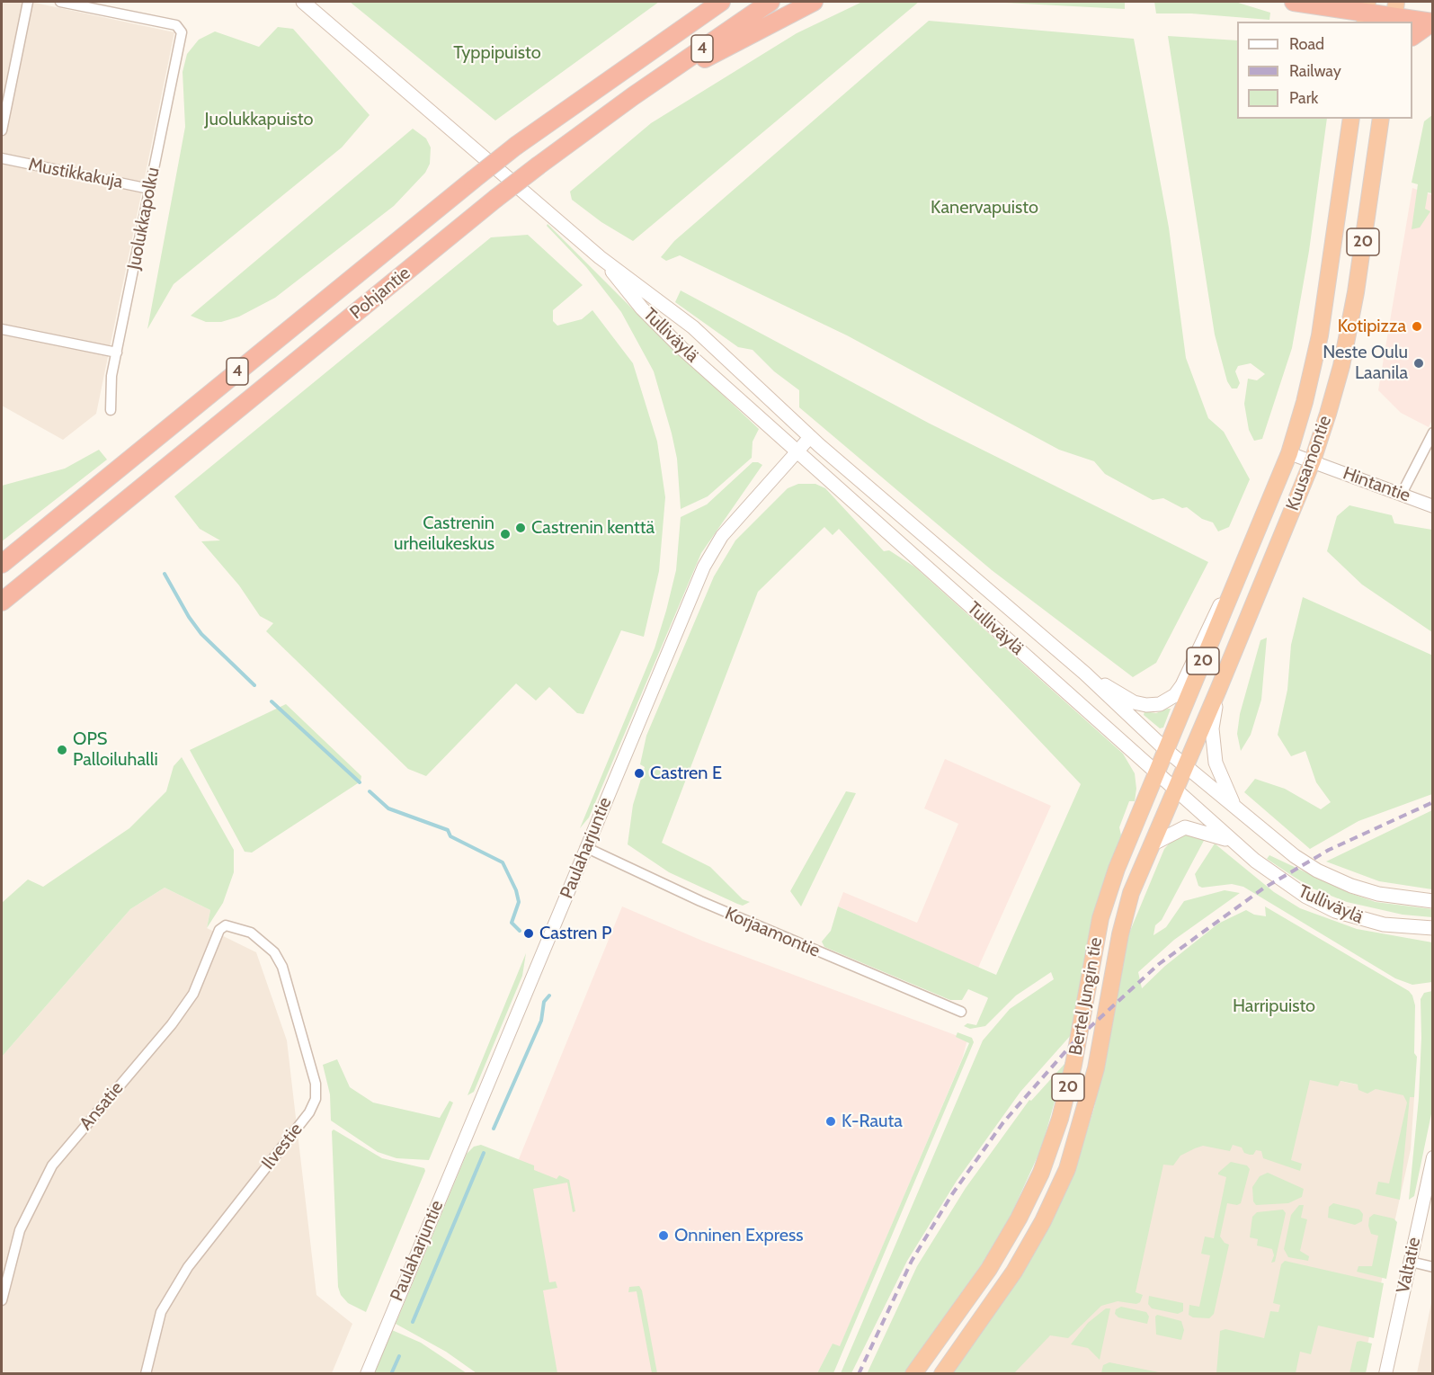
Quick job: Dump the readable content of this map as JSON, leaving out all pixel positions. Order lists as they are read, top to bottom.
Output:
{
  "streets": {
    "highway": [
      "4",
      "20",
      "Pohjantie",
      "Kuusamontie",
      "Bertel Jungin tie"
    ],
    "main road": ["Tulliväylä"],
    "street": [
      "Mustikkakuja",
      "Juolukkapolku",
      "Hintantie",
      "Paulaharjuntie",
      "Korjaamontie",
      "Ansatie",
      "Ilvestie",
      "Valtatie"
    ]
  },
  "crossings": [
    ["Mustikkakuja", "Juolukkapolku"],
    ["Tulliväylä", "Kuusamontie"],
    ["Tulliväylä", "Paulaharjuntie"],
    ["Tulliväylä", "Bertel Jungin tie"],
    ["Kuusamontie", "Hintantie"],
    ["Kuusamontie", "Bertel Jungin tie"],
    ["Paulaharjuntie", "Korjaamontie"],
    ["Ansatie", "Ilvestie"]
  ],
  "parks": [
    "Typpipuisto",
    "Juolukkapuisto",
    "Kanervapuisto",
    "Harripuisto"
  ],
  "places": [
    "Kotipizza",
    "Neste Oulu Laanila",
    "Castrenin kenttä",
    "Castrenin urheilukeskus",
    "OPS Palloiluhalli",
    "Castren E",
    "Castren P",
    "K-Rauta",
    "Onninen Express"
  ],
  "legend": ["Road", "Railway", "Park"]
}
